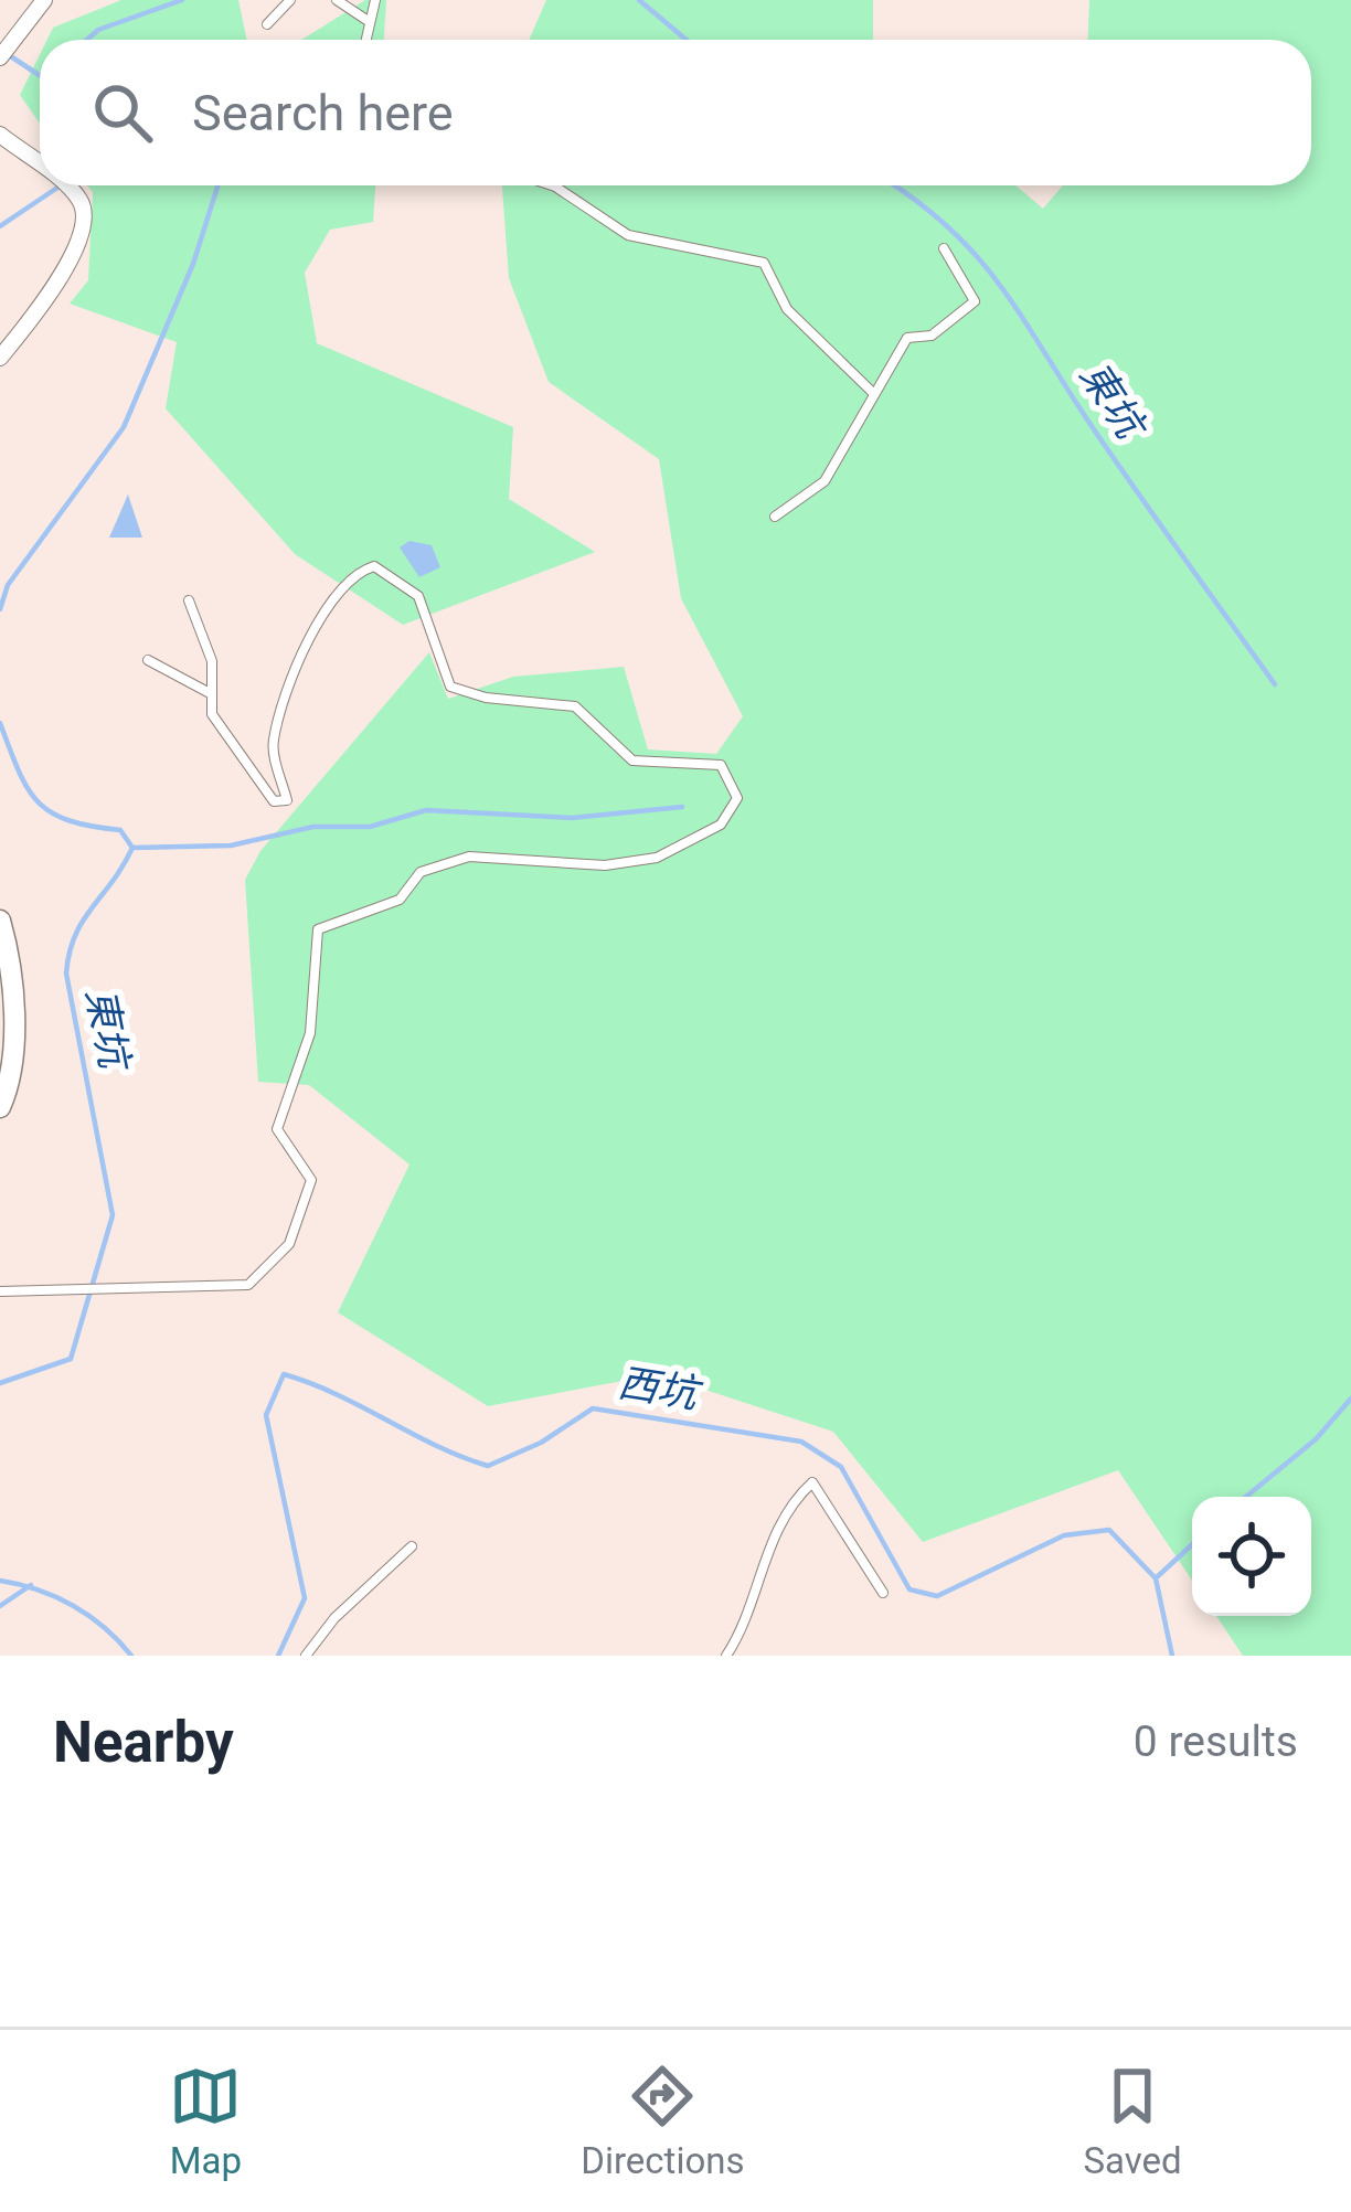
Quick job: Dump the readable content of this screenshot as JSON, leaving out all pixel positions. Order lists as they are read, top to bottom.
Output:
{
  "water": ["東坑", "西坑"],
  "page": {
    "search": "Search here",
    "heading": ["Nearby", "0 results"],
    "nav": ["Map", "Directions", "Saved"]
  }
}
